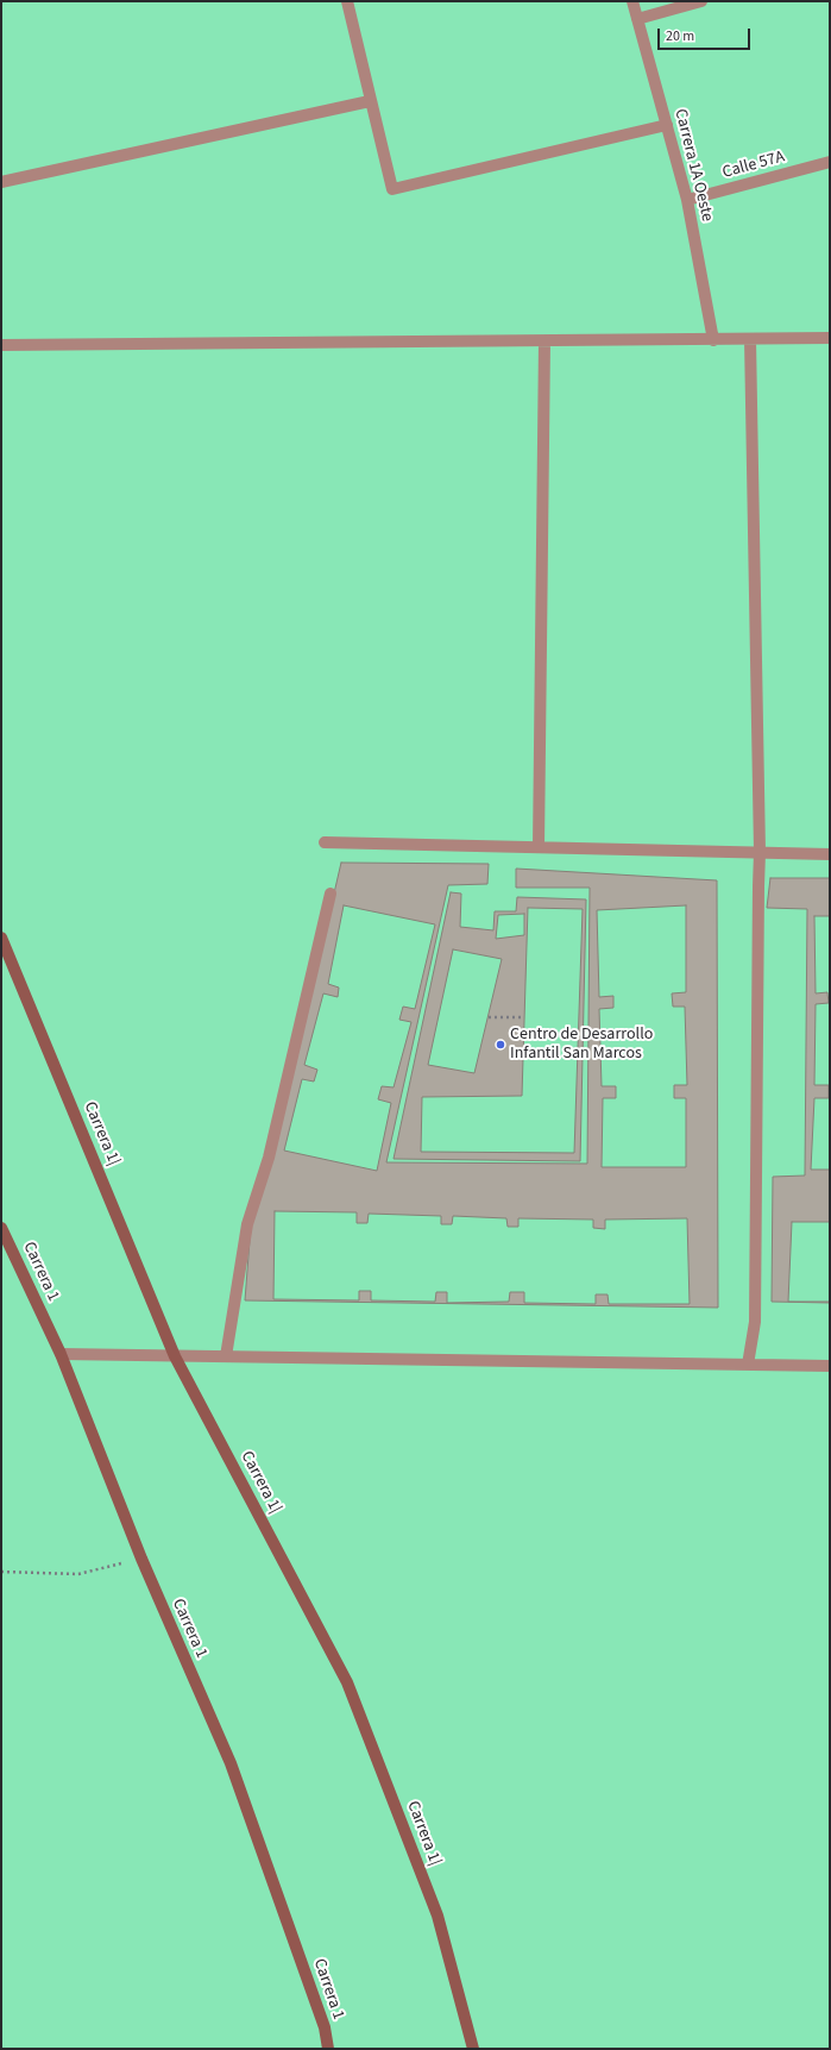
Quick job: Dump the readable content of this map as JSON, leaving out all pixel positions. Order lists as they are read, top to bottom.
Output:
{
  "streets": {
    "street": [
      "Carrera 1A Oeste",
      "Calle 57A",
      "Carrera 1|",
      "Carrera 1"
    ]
  },
  "crossings": [
    ["Carrera 1A Oeste", "Calle 57A"]
  ],
  "places": ["Centro de Desarrollo Infantil San Marcos"],
  "scale_bar": "20 m"
}
